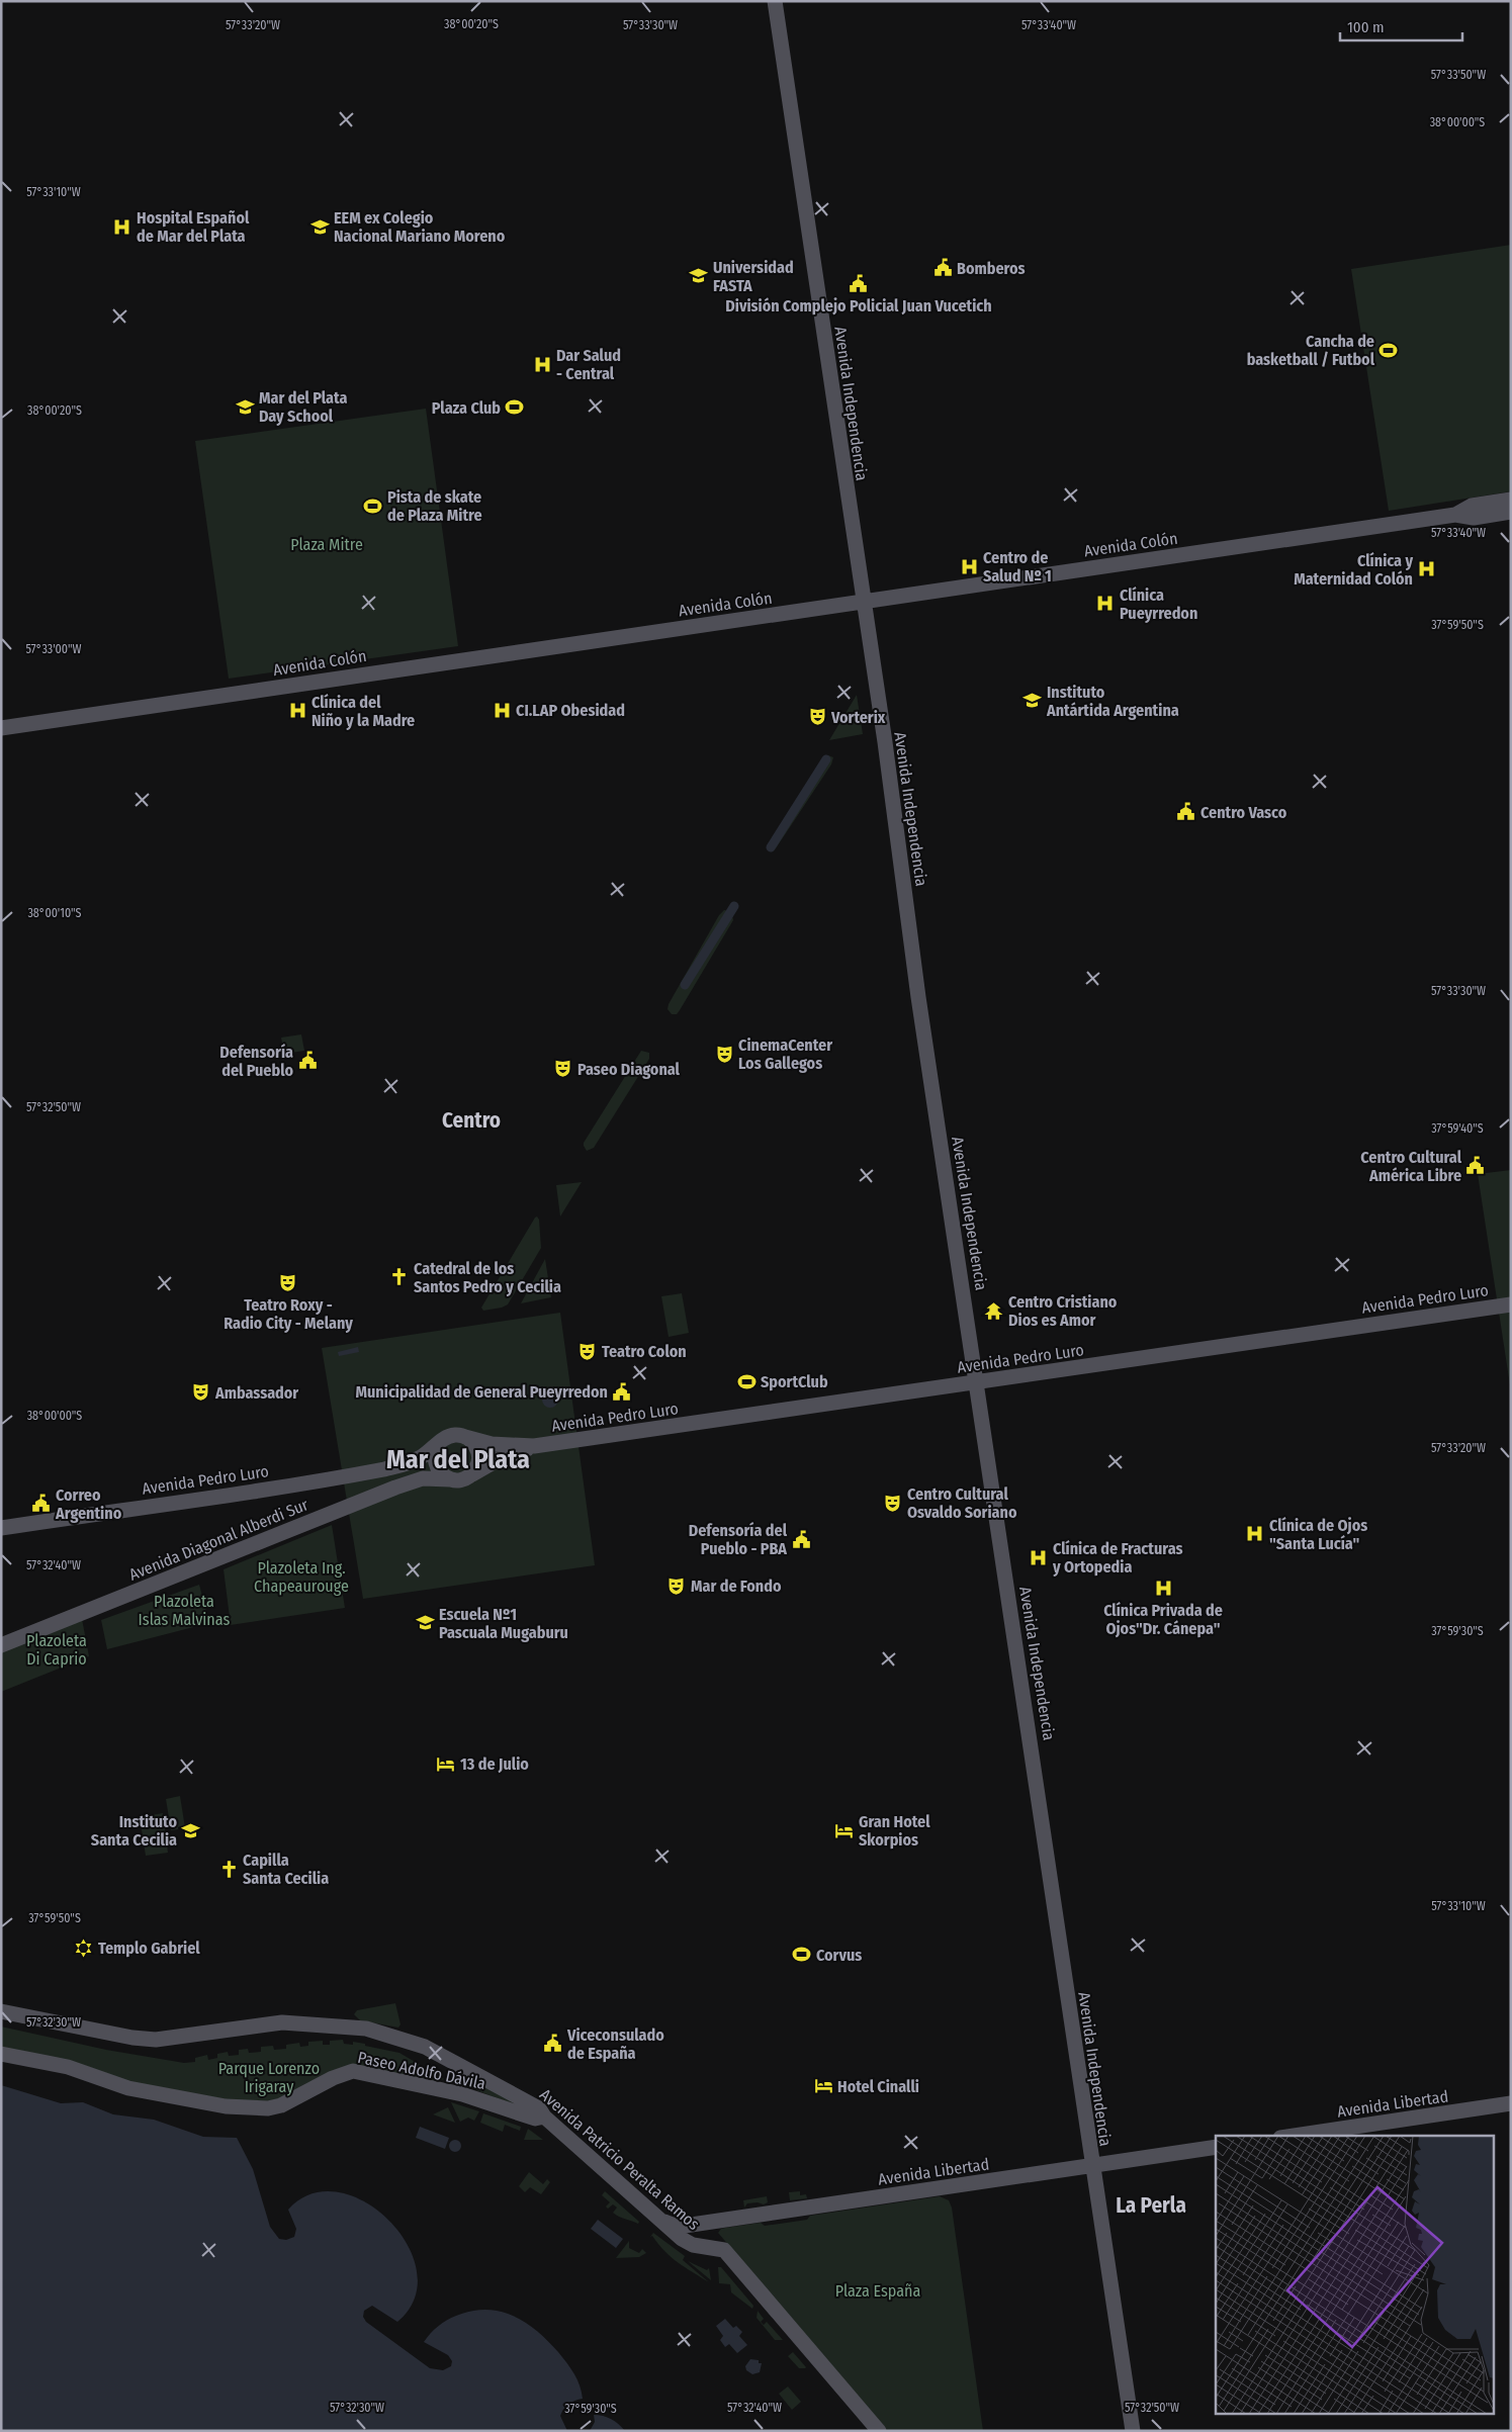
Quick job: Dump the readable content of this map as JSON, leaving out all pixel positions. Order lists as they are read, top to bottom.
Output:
{
  "streets": {
    "main road": [
      "Avenida Independencia",
      "Avenida Colón",
      "Avenida Pedro Luro",
      "Avenida Diagonal Alberdi Sur",
      "Paseo Adolfo Dávila",
      "Avenida Libertad",
      "Avenida Patricio Peralta Ramos"
    ]
  },
  "crossings": [
    ["Avenida Independencia", "Avenida Colón"],
    ["Avenida Independencia", "Avenida Pedro Luro"],
    ["Avenida Independencia", "Avenida Libertad"],
    ["Avenida Pedro Luro", "Avenida Diagonal Alberdi Sur"],
    ["Paseo Adolfo Dávila", "Avenida Patricio Peralta Ramos"],
    ["Avenida Libertad", "Avenida Patricio Peralta Ramos"]
  ],
  "districts": ["Centro", "Mar del Plata", "La Perla"],
  "parks": [
    "Plaza Mitre",
    "Plazoleta Ing. Chapeaurouge",
    "Plazoleta Islas Malvinas",
    "Plazoleta Di Caprio",
    "Parque Lorenzo Irigaray",
    "Plaza España"
  ],
  "places": {
    "hospital": [
      "Hospital Español de Mar del Plata",
      "Dar Salud - Central",
      "Centro de Salud Nº 1",
      "Clínica y Maternidad Colón",
      "Clínica Pueyrredon",
      "CI.LAP Obesidad",
      "Clínica del Niño y la Madre",
      "Clínica de Ojos \"Santa Lucía\"",
      "Clínica de Fracturas y Ortopedia",
      "Clínica Privada de Ojos\"Dr. Cánepa\""
    ],
    "school or university": [
      "EEM ex Colegio Nacional Mariano Moreno",
      "Universidad FASTA",
      "Mar del Plata Day School",
      "Instituto Antártida Argentina",
      "Escuela Nº1 Pascuala Mugaburu",
      "Instituto Santa Cecilia"
    ],
    "public building": [
      "Bomberos",
      "División Complejo Policial Juan Vucetich",
      "Centro Vasco",
      "Defensoría del Pueblo",
      "Centro Cultural América Libre",
      "Municipalidad de General Pueyrredon",
      "Correo Argentino",
      "Defensoría del Pueblo - PBA",
      "Viceconsulado de España"
    ],
    "sports": [
      "Cancha de basketball / Futbol",
      "Plaza Club",
      "Pista de skate de Plaza Mitre",
      "SportClub",
      "Corvus"
    ],
    "theatre": [
      "Vorterix",
      "CinemaCenter Los Gallegos",
      "Paseo Diagonal",
      "Teatro Roxy - Radio City - Melany",
      "Teatro Colon",
      "Ambassador",
      "Centro Cultural Osvaldo Soriano",
      "Mar de Fondo"
    ],
    "church": ["Catedral de los Santos Pedro y Cecilia", "Capilla Santa Cecilia"],
    "temple": ["Centro Cristiano Dios es Amor"],
    "hotel": ["13 de Julio", "Gran Hotel Skorpios", "Hotel Cinalli"],
    "synagogue": ["Templo Gabriel"]
  },
  "scale_bar": "100 m",
  "coordinates": [
    "38°00'20\"S",
    "57°33'20\"W",
    "57°33'30\"W",
    "57°33'40\"W",
    "57°33'50\"W",
    "38°00'00\"S",
    "57°33'10\"W",
    "37°59'50\"S",
    "57°33'00\"W",
    "38°00'10\"S",
    "57°32'50\"W",
    "37°59'40\"S",
    "57°32'40\"W",
    "37°59'30\"S",
    "57°32'30\"W"
  ]
}
